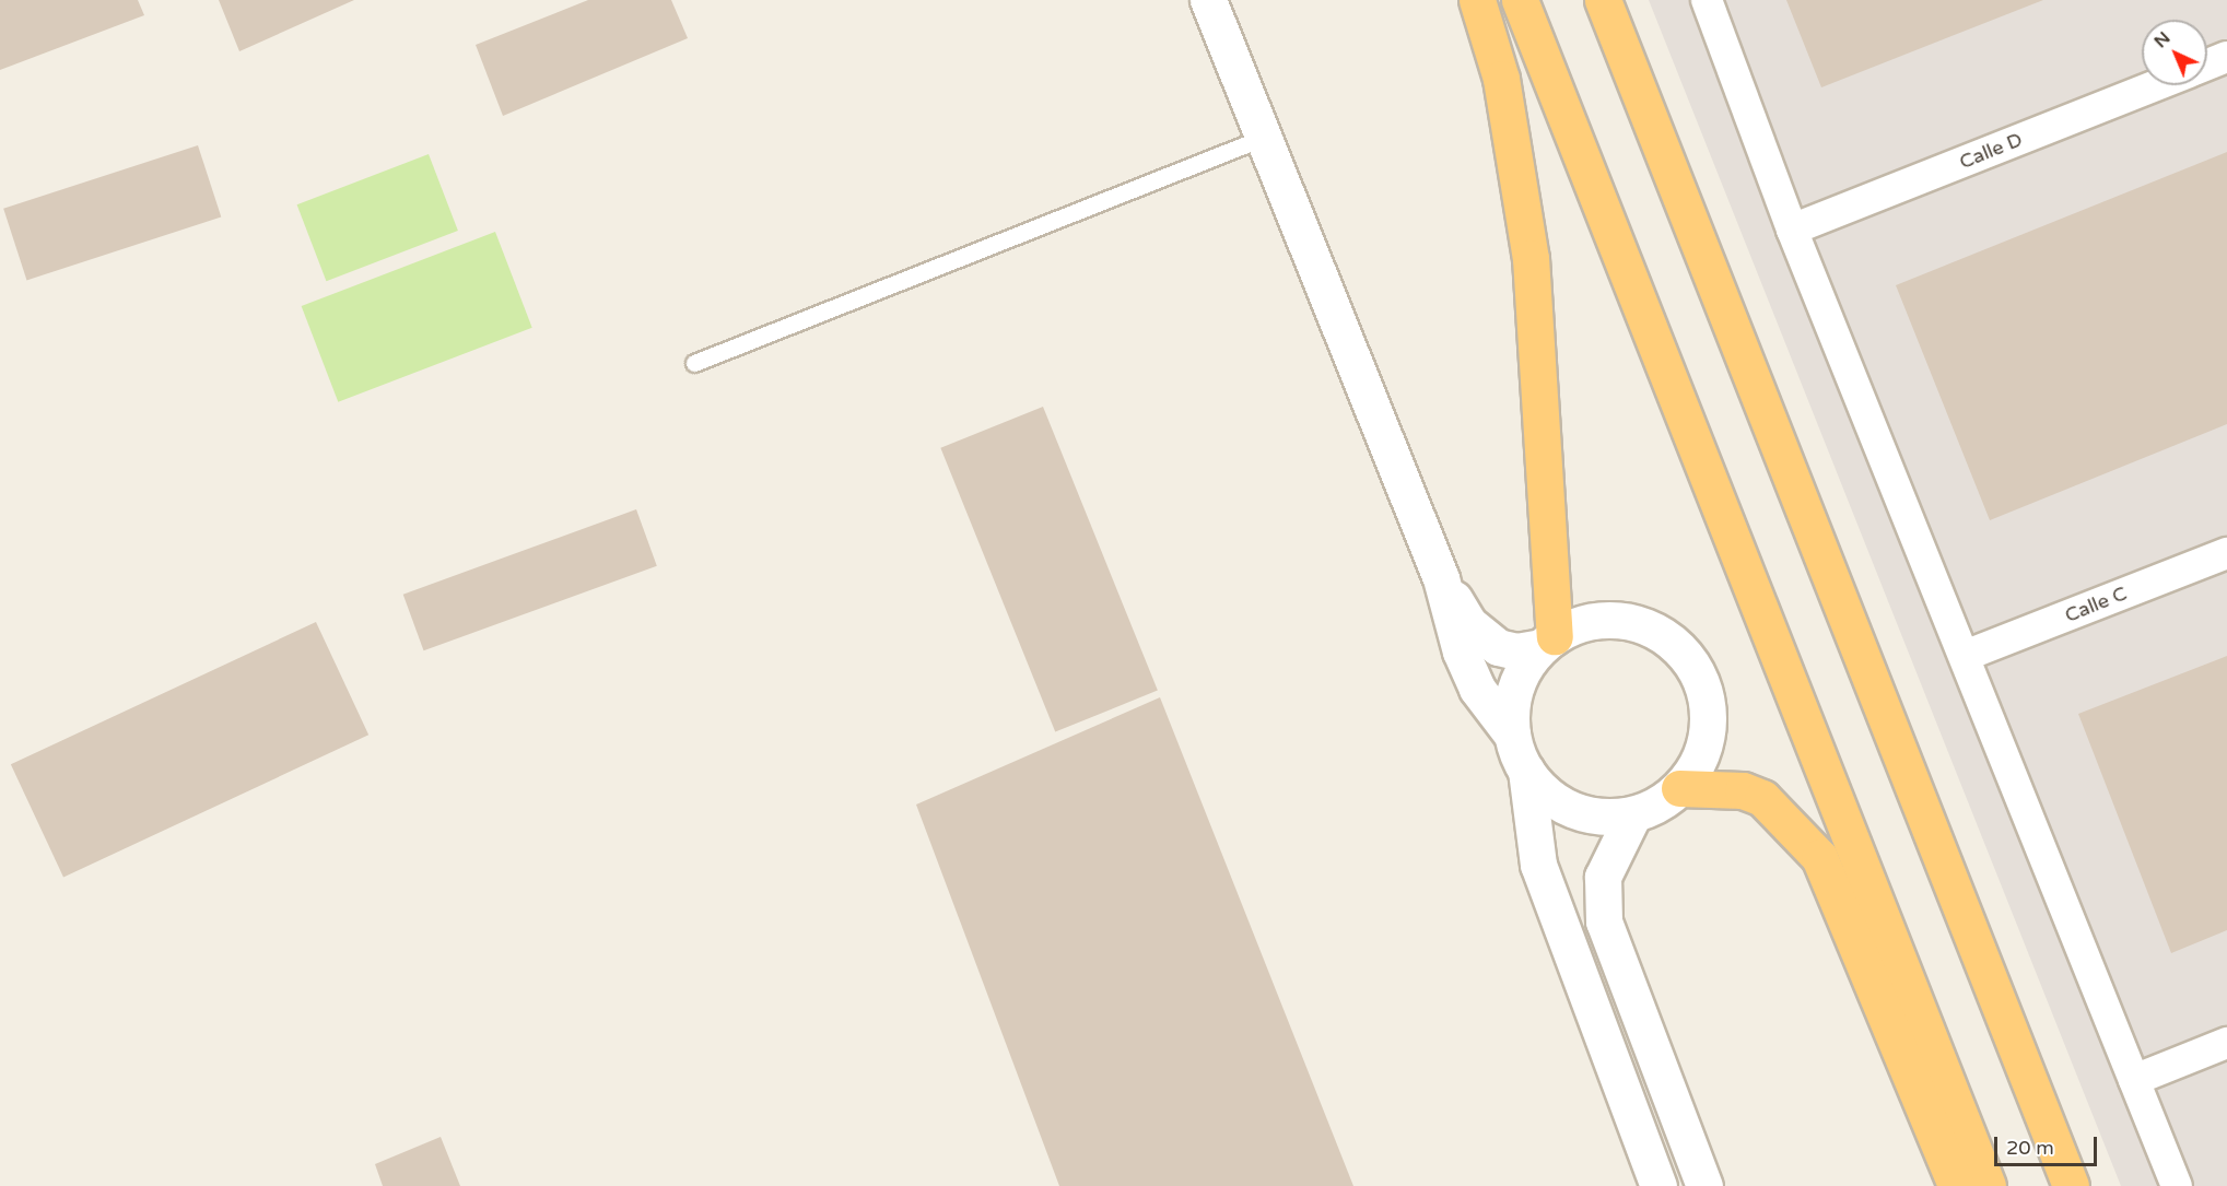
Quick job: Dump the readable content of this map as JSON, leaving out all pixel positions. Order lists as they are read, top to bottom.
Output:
{
  "streets": {
    "street": ["Calle D", "Calle C"]
  },
  "scale_bar": "20 m",
  "north": "top left"
}
